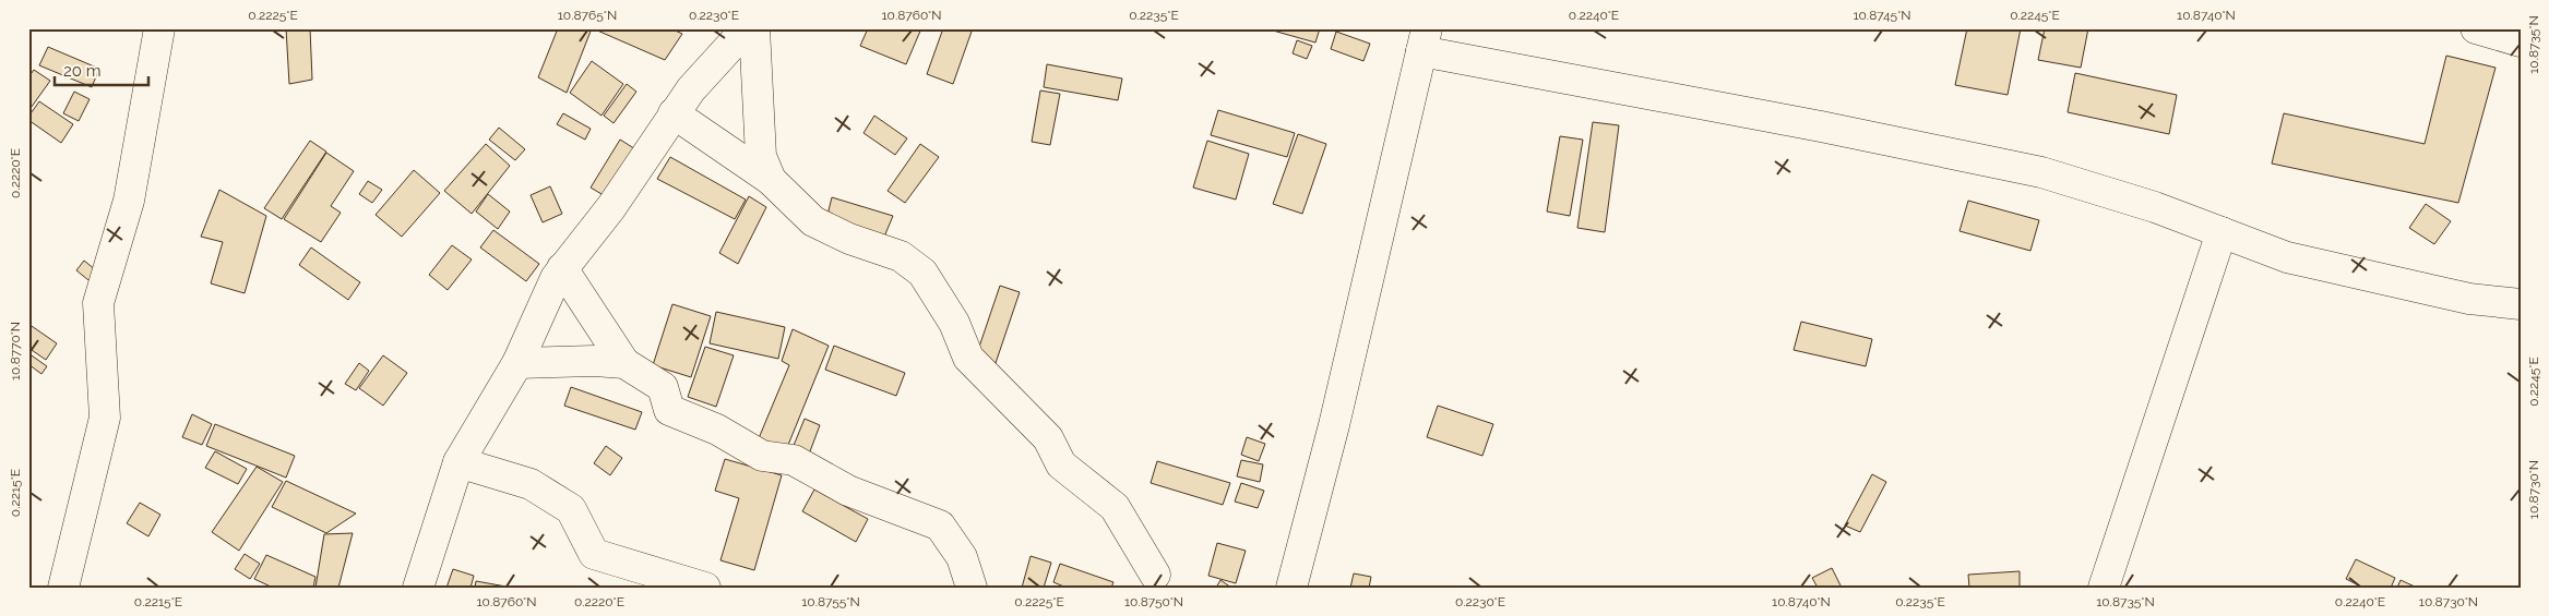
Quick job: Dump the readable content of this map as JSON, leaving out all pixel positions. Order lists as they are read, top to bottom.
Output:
{
  "scale_bar": "20 m",
  "coordinates": [
    "0.2225°E",
    "10.8765°N",
    "0.2230°E",
    "10.8760°N",
    "0.2235°E",
    "0.2240°E",
    "10.8745°N",
    "0.2245°E",
    "10.8740°N",
    "10.8735°N",
    "0.2220°E",
    "10.8770°N",
    "10.8730°N",
    "0.2215°E",
    "10.8755°N",
    "10.8750°N"
  ]
}
